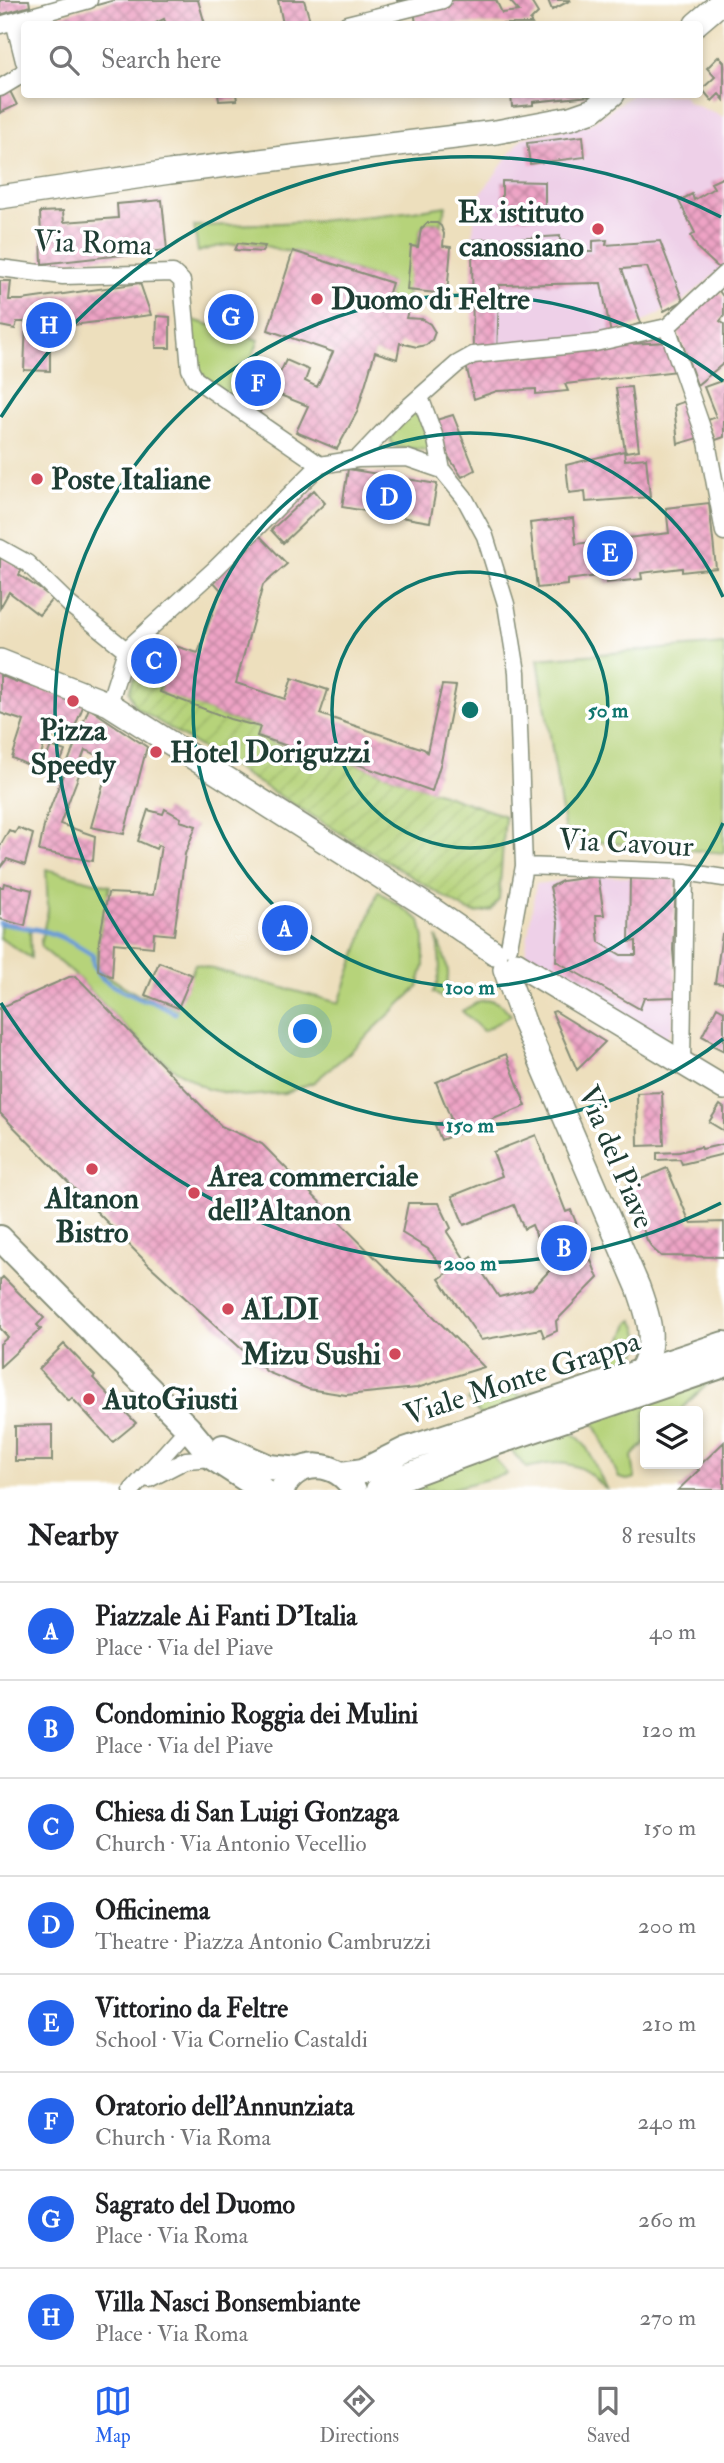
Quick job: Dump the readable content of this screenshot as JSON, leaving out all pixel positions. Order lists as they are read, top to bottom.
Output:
{
  "streets": {
    "main road": ["Viale Monte Grappa"],
    "street": ["Via Roma", "Via Cavour", "Via del Piave"]
  },
  "crossings": [
    ["Via del Piave", "Viale Monte Grappa"]
  ],
  "places": [
    "Ex istituto canossiano",
    "Duomo di Feltre",
    "Poste Italiane",
    "Pizza Speedy",
    "Hotel Doriguzzi",
    "Altanon Bistro",
    "Area commerciale dell'Altanon",
    "ALDI",
    "Mizu Sushi",
    "AutoGiusti"
  ],
  "page": {
    "search": "Search here",
    "pins": [
      "G",
      "H",
      "F",
      "D",
      "E",
      "C",
      "A",
      "B"
    ],
    "heading": ["Nearby", "8 results"],
    "list": [
      {
        "mark": "A",
        "name": "Piazzale Ai Fanti D'Italia",
        "note": "Place · Via del Piave",
        "value": "40 m"
      },
      {
        "mark": "B",
        "name": "Condominio Roggia dei Mulini",
        "note": "Place · Via del Piave",
        "value": "120 m"
      },
      {
        "mark": "C",
        "name": "Chiesa di San Luigi Gonzaga",
        "note": "Church · Via Antonio Vecellio",
        "value": "150 m"
      },
      {
        "mark": "D",
        "name": "Officinema",
        "note": "Theatre · Piazza Antonio Cambruzzi",
        "value": "200 m"
      },
      {
        "mark": "E",
        "name": "Vittorino da Feltre",
        "note": "School · Via Cornelio Castaldi",
        "value": "210 m"
      },
      {
        "mark": "F",
        "name": "Oratorio dell'Annunziata",
        "note": "Church · Via Roma",
        "value": "240 m"
      },
      {
        "mark": "G",
        "name": "Sagrato del Duomo",
        "note": "Place · Via Roma",
        "value": "260 m"
      },
      {
        "mark": "H",
        "name": "Villa Nasci Bonsembiante",
        "note": "Place · Via Roma",
        "value": "270 m"
      }
    ],
    "nav": ["Map", "Directions", "Saved"]
  },
  "rings": [
    "50 m",
    "100 m",
    "150 m",
    "200 m"
  ]
}
